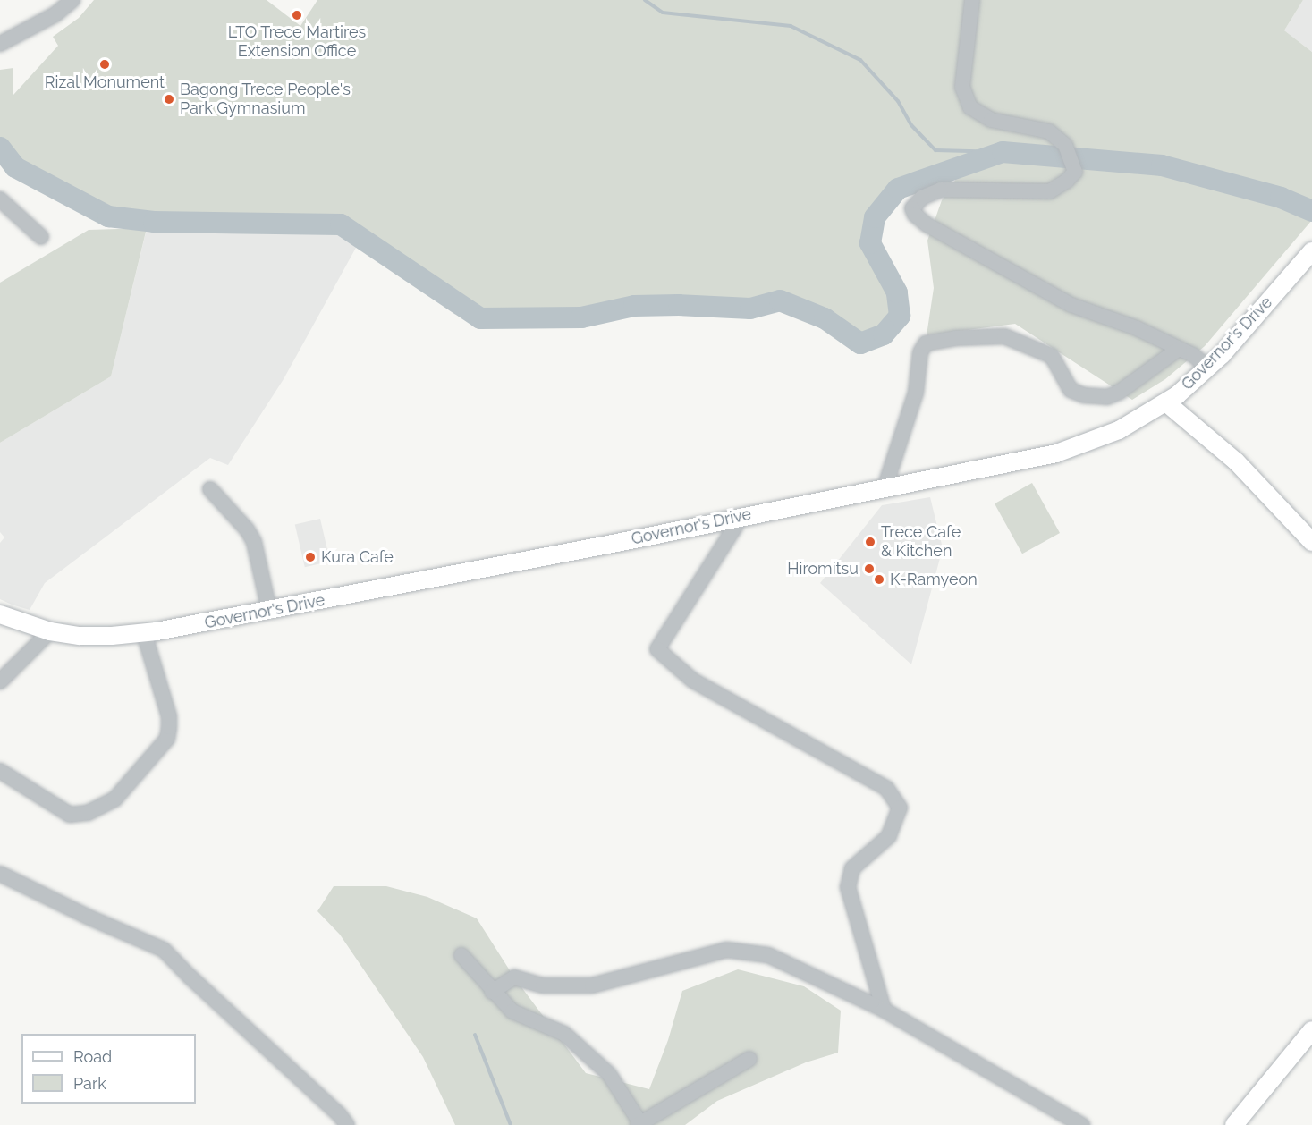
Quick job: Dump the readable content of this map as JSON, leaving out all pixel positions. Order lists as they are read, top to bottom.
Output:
{
  "streets": {
    "main road": ["Governor's Drive"]
  },
  "places": [
    "LTO Trece Martires Extension Office",
    "Rizal Monument",
    "Bagong Trece People's Park Gymnasium",
    "Trece Cafe & Kitchen",
    "Kura Cafe",
    "Hiromitsu",
    "K-Ramyeon"
  ],
  "legend": ["Road", "Park"]
}
